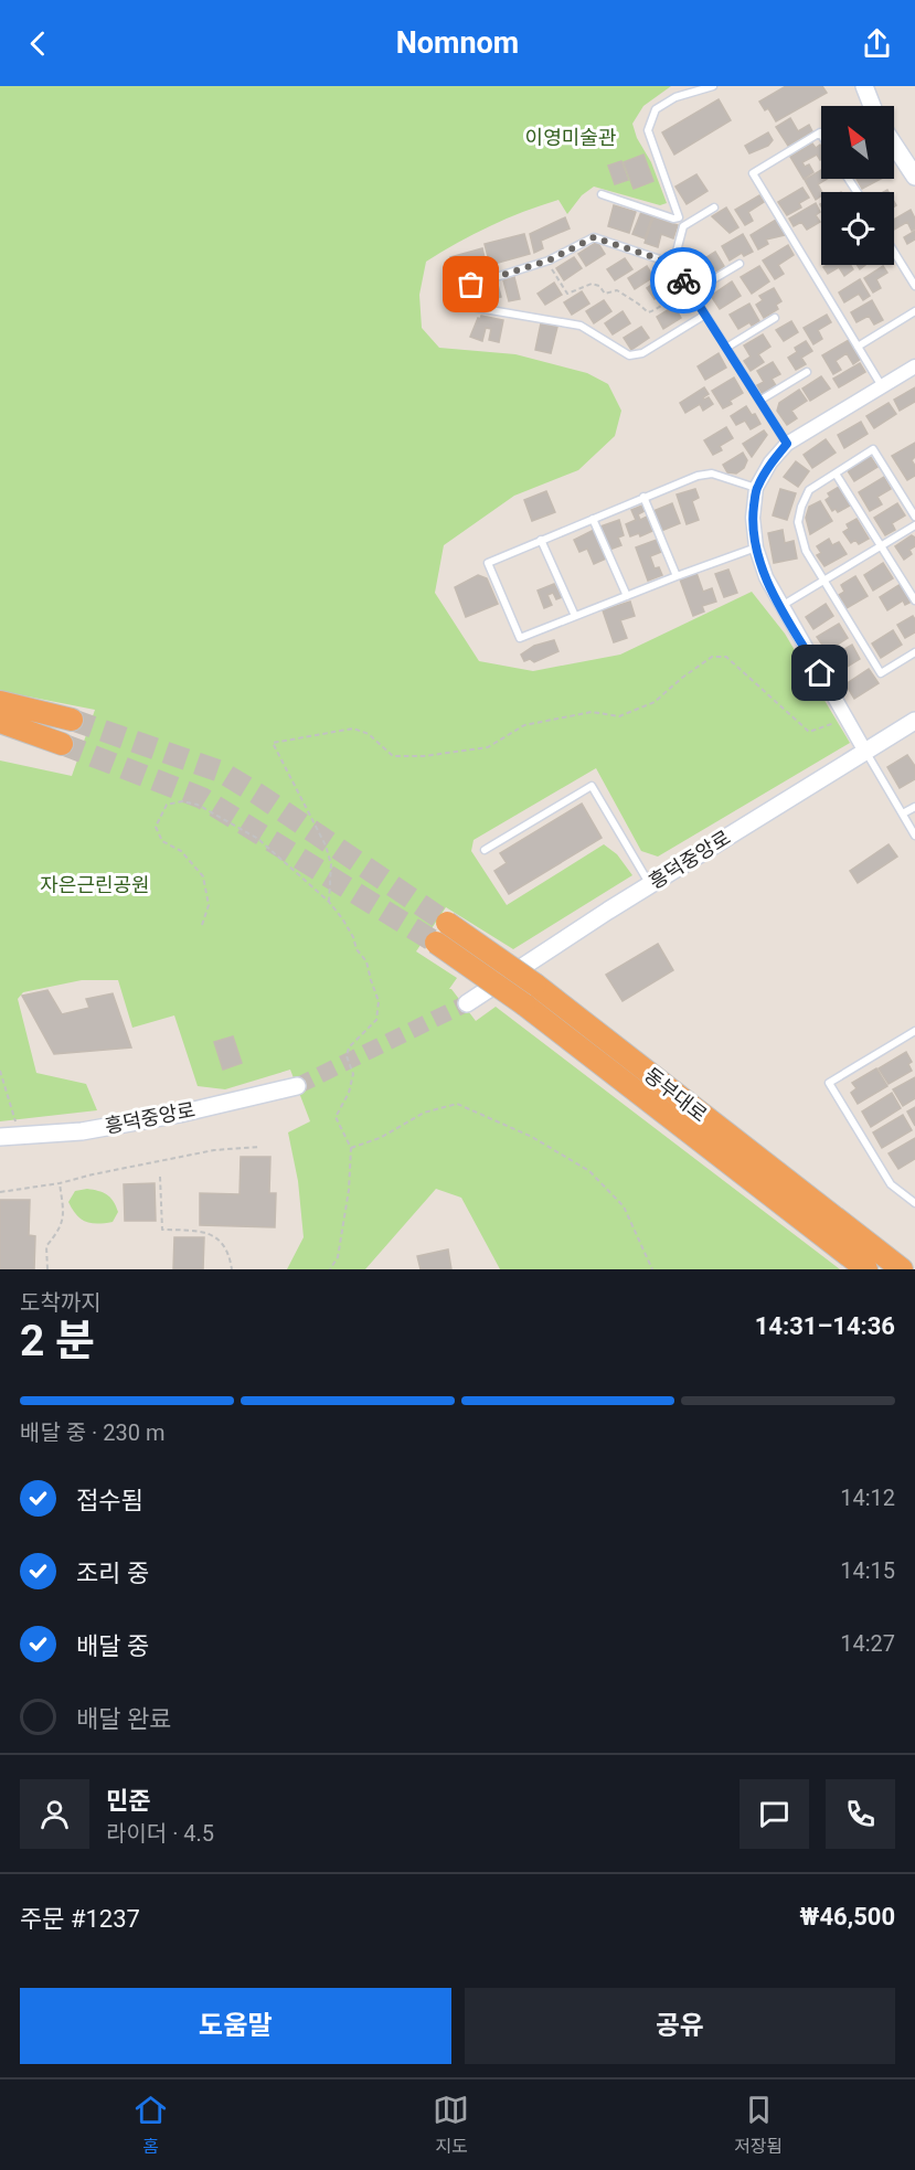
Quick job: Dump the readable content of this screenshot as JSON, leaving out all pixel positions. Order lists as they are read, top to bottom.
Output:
{
  "streets": {
    "highway": ["동부대로"],
    "street": ["흥덕중앙로"]
  },
  "parks": ["이영미술관", "자은근린공원"],
  "north": "top left",
  "page": {
    "header": "Nomnom",
    "heading": ["2 분", "도착까지", "14:31–14:36"],
    "panel": [
      "민준",
      "라이더 · 4.5",
      "주문 #1237",
      "₩46,500"
    ],
    "bar": "배달 중 · 230 m",
    "list": [
      ["접수됨", "14:12"],
      ["조리 중", "14:15"],
      ["배달 중", "14:27"],
      "배달 완료"
    ],
    "buttons": ["도움말", "공유"],
    "tabs": ["홈", "지도", "저장됨"]
  }
}
